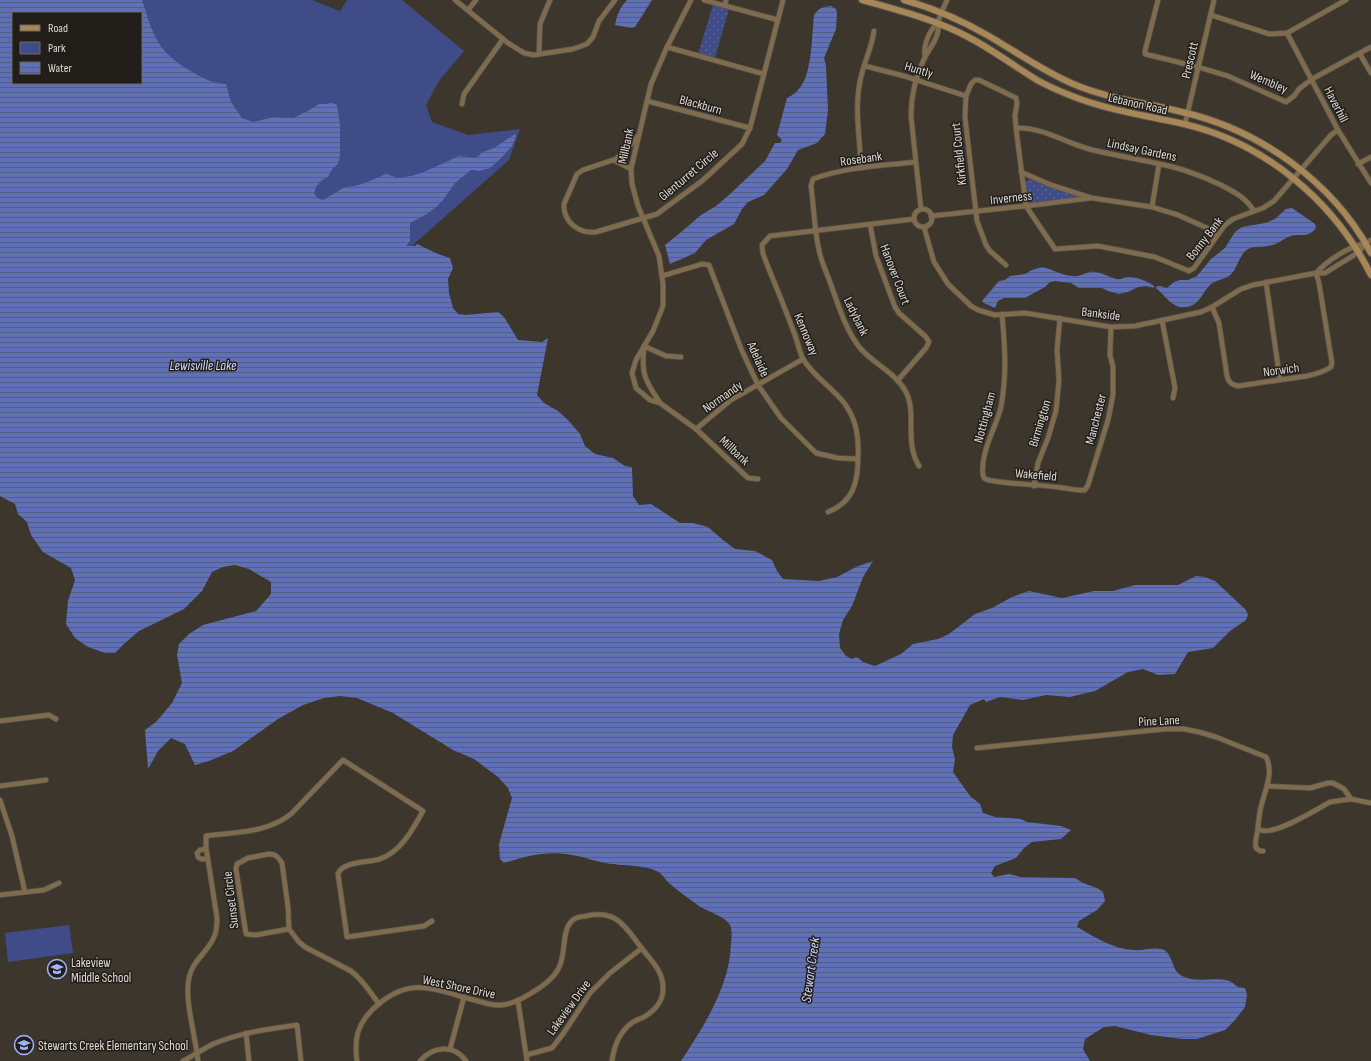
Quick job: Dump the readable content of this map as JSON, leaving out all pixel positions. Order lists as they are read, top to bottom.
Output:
{
  "streets": {
    "main road": ["Lebanon Road"],
    "street": [
      "Prescott",
      "Huntly",
      "Wembley",
      "Blackburn",
      "Haverhill",
      "Millbank",
      "Lindsay Gardens",
      "Kirkfield Court",
      "Rosebank",
      "Glenturret Circle",
      "Inverness",
      "Bonny Bank",
      "Hanover Court",
      "Bankside",
      "Ladybank",
      "Kennoway",
      "Adelaide",
      "Norwich",
      "Normandy",
      "Nottingham",
      "Manchester",
      "Birmington",
      "Wakefield",
      "Pine Lane",
      "Sunset Circle",
      "West Shore Drive",
      "Lakeview Drive"
    ]
  },
  "crossings": [
    ["Prescott", "Wembley"],
    ["Prescott", "Lebanon Road"],
    ["Huntly", "Kirkfield Court"],
    ["Wembley", "Haverhill"],
    ["Lebanon Road", "Bonny Bank"],
    ["Lebanon Road", "Bankside"],
    ["Blackburn", "Millbank"],
    ["Blackburn", "Glenturret Circle"],
    ["Haverhill", "Bonny Bank"],
    ["Millbank", "Glenturret Circle"],
    ["Millbank", "Adelaide"],
    ["Millbank", "Normandy"],
    ["Lindsay Gardens", "Kirkfield Court"],
    ["Lindsay Gardens", "Bonny Bank"],
    ["Kirkfield Court", "Inverness"],
    ["Rosebank", "Ladybank"],
    ["Inverness", "Bonny Bank"],
    ["Inverness", "Bankside"],
    ["Hanover Court", "Ladybank"],
    ["Bankside", "Norwich"],
    ["Bankside", "Nottingham"],
    ["Bankside", "Manchester"],
    ["Bankside", "Birmington"],
    ["Ladybank", "Kennoway"],
    ["Kennoway", "Adelaide"],
    ["Kennoway", "Normandy"],
    ["Adelaide", "Normandy"],
    ["Nottingham", "Wakefield"],
    ["Manchester", "Wakefield"],
    ["Birmington", "Wakefield"],
    ["West Shore Drive", "Lakeview Drive"]
  ],
  "water": ["Lewisville Lake", "Stewart Creek"],
  "places": {
    "school or university": ["Lakeview Middle School", "Stewarts Creek Elementary School"]
  },
  "legend": ["Road", "Park", "Water"]
}
